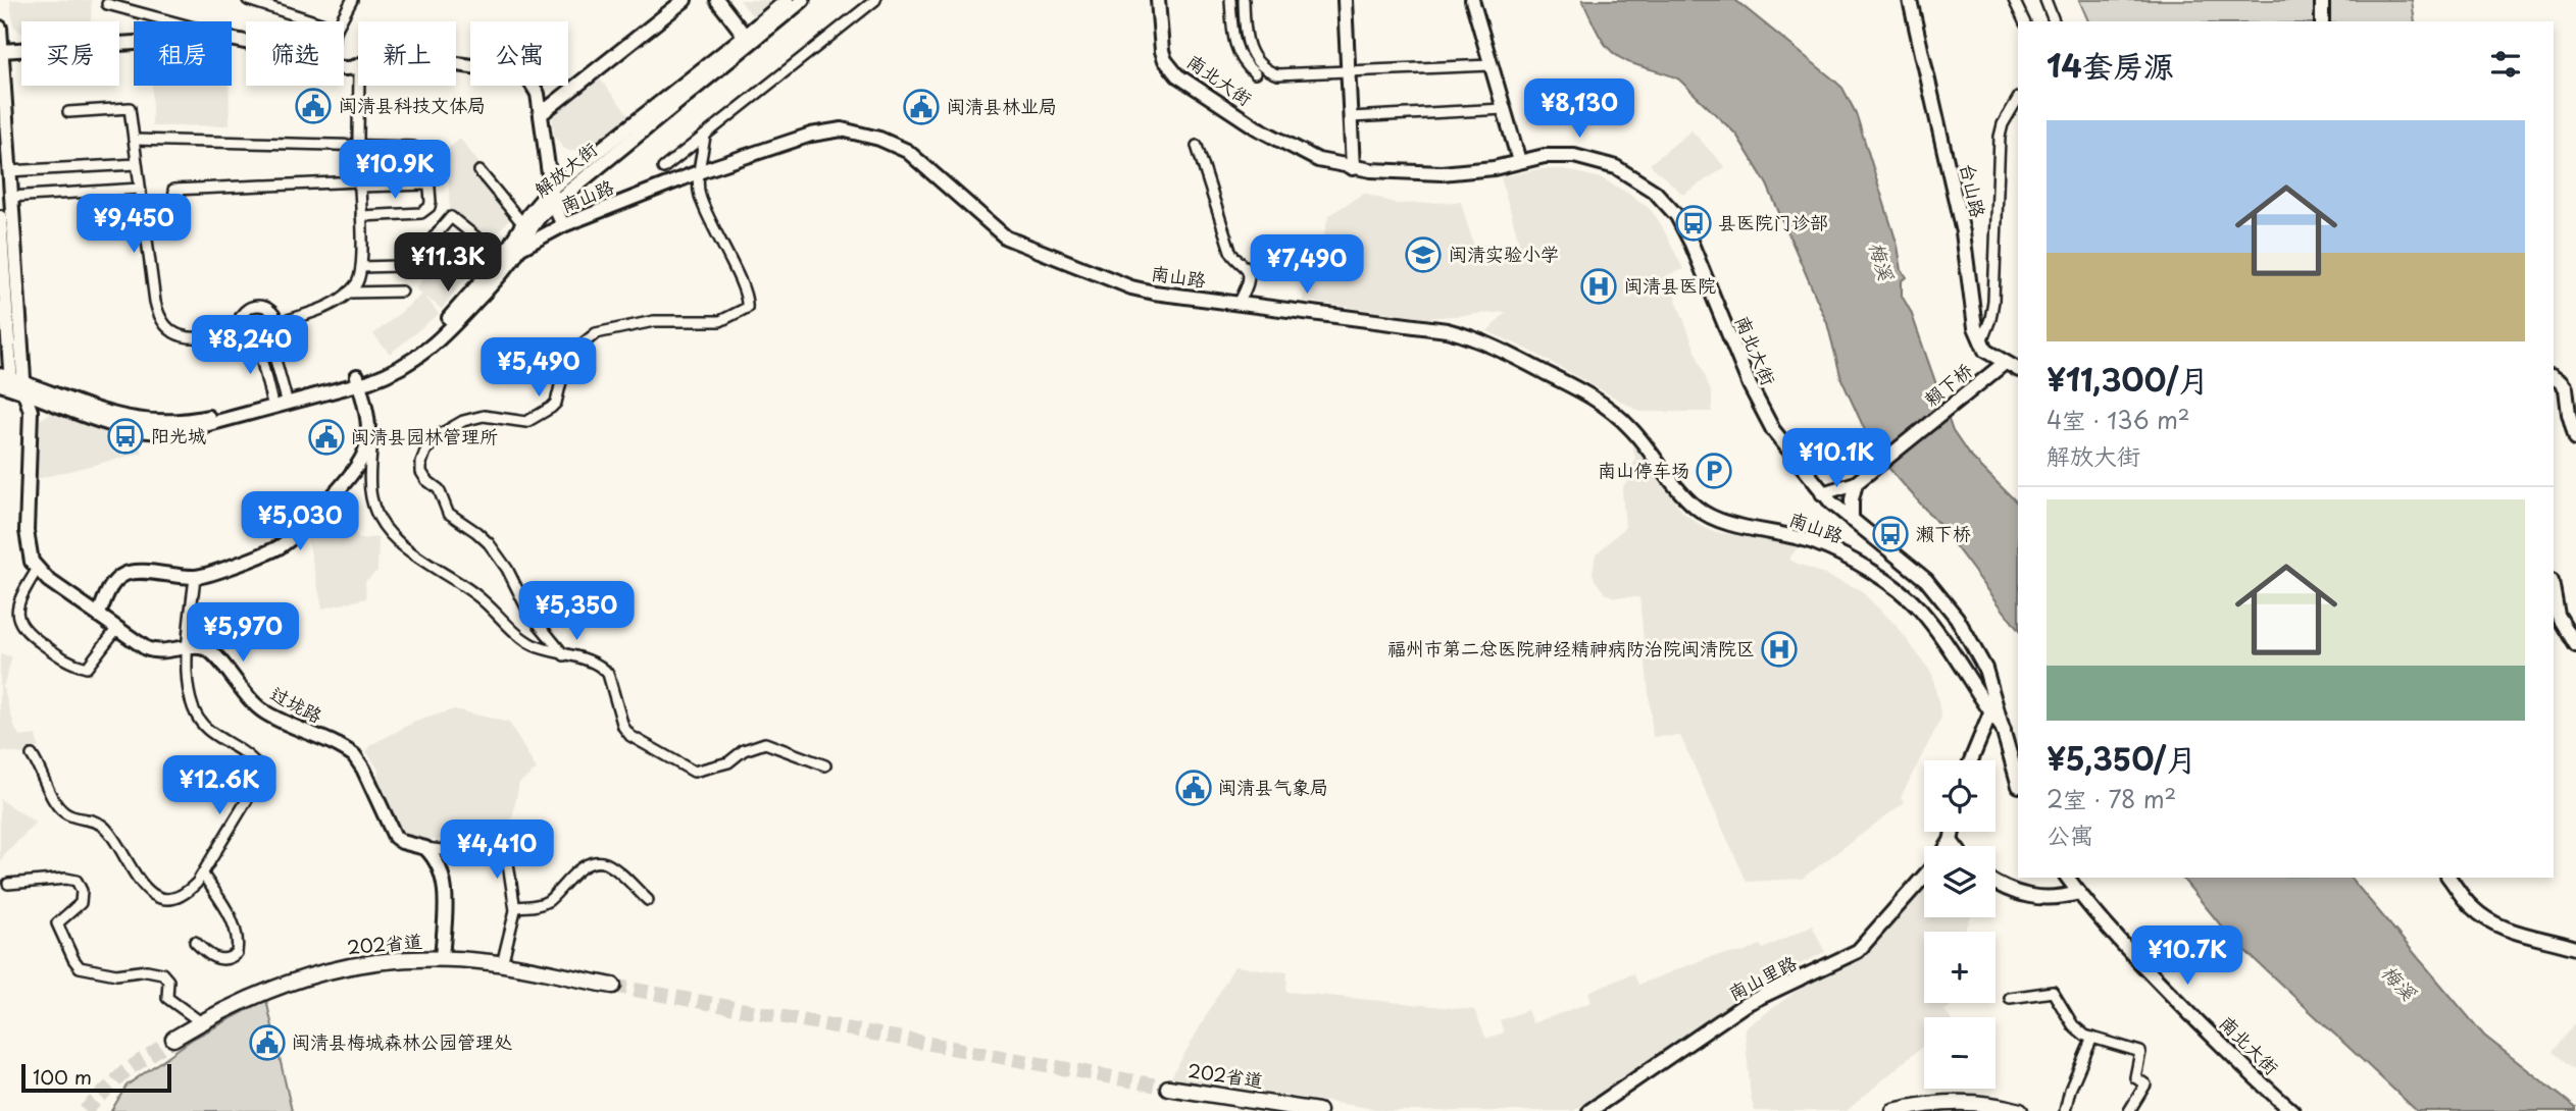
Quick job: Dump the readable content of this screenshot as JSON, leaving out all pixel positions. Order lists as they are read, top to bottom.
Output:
{
  "streets": {
    "main road": ["202省道"],
    "street": [
      "南北大街",
      "解放大街",
      "台山路",
      "南山路",
      "赖下桥",
      "过垅路",
      "南山里路"
    ]
  },
  "crossings": [
    ["南北大街", "南山路"],
    ["解放大街", "南山路"]
  ],
  "water": ["梅溪"],
  "places": {
    "public building": [
      "闽清县科技文体局",
      "闽清县林业局",
      "闽清县园林管理所",
      "闽清县气象局",
      "闽清县梅城森林公园管理处"
    ],
    "bus stop": ["县医院门诊部", "阳光城", "濑下桥"],
    "school or university": ["闽清实验小学"],
    "hospital": ["闽清县医院", "福州市第二总医院神经精神病防治院闽清院区"],
    "parking": ["南山停车场"]
  },
  "scale_bar": "100 m",
  "page": {
    "chip": [
      "买房",
      "租房",
      "筛选",
      "新上",
      "公寓"
    ],
    "heading": "14套房源",
    "price": [
      "¥8,130",
      "¥10.9K",
      "¥9,450",
      "¥11.3K",
      "¥7,490",
      "¥8,240",
      "¥5,490",
      "¥10.1K",
      "¥5,030",
      "¥5,350",
      "¥5,970",
      "¥12.6K",
      "¥4,410",
      "¥10.7K"
    ],
    "list": [
      {
        "name": "¥11,300/月",
        "note": "4室 · 136 m² · 解放大街"
      },
      {
        "name": "¥5,350/月",
        "note": "2室 · 78 m² · 公寓"
      }
    ],
    "map_buttons": ["+", "−"],
    "scale": "100 m"
  }
}
